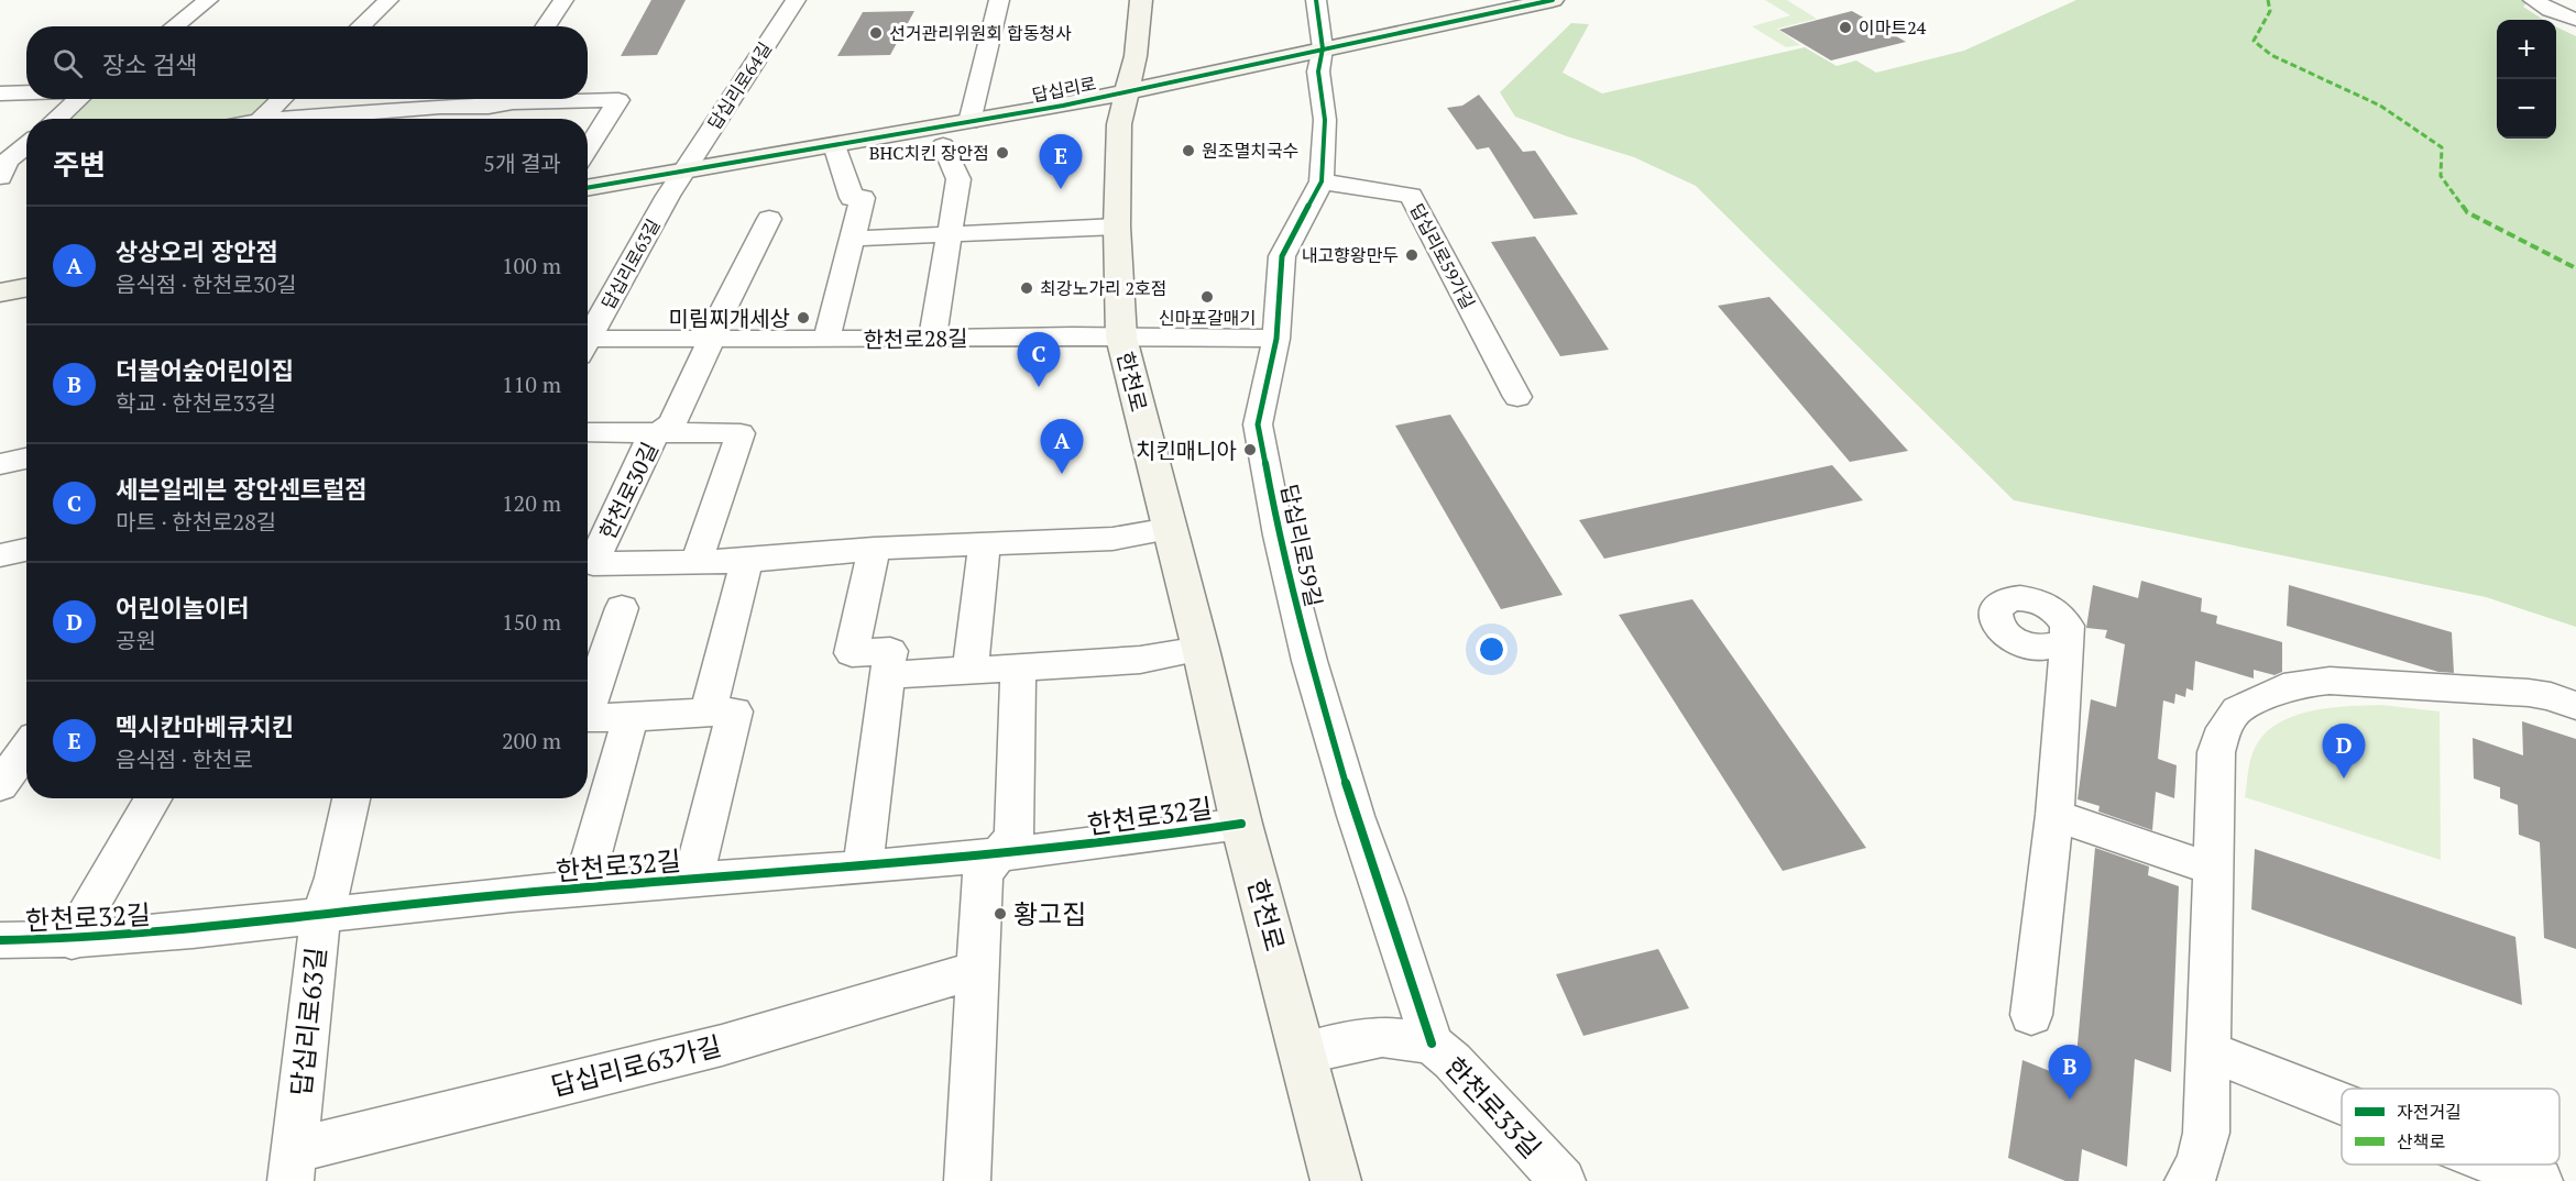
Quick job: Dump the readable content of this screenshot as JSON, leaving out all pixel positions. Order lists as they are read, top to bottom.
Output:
{
  "streets": {
    "main road": ["답십리로", "한천로"],
    "street": [
      "답십리로64길",
      "답십리로59가길",
      "답십리로63길",
      "한천로28길",
      "한천로30길",
      "답십리로59길",
      "한천로32길",
      "답십리로63가길",
      "한천로33길"
    ]
  },
  "crossings": [
    ["답십리로64길", "답십리로"],
    ["답십리로64길", "답십리로63길"],
    ["답십리로", "답십리로63길"],
    ["답십리로", "한천로"],
    ["답십리로", "답십리로59길"],
    ["답십리로59가길", "답십리로59길"],
    ["답십리로63길", "한천로32길"],
    ["답십리로63길", "답십리로63가길"],
    ["한천로28길", "한천로"],
    ["한천로28길", "한천로30길"],
    ["한천로28길", "답십리로59길"],
    ["한천로", "한천로30길"],
    ["한천로", "한천로32길"],
    ["한천로", "한천로33길"],
    ["답십리로59길", "한천로33길"]
  ],
  "places": [
    "이마트24",
    "선거관리위원회 합동청사",
    "원조멸치국수",
    "BHC치킨 장안점",
    "내고향왕만두",
    "최강노가리 2호점",
    "신마포갈매기",
    "미림찌개세상",
    "치킨매니아",
    "황고집"
  ],
  "legend": ["자전거길", "산책로"],
  "page": {
    "map_buttons": ["+", "−"],
    "search": "장소 검색",
    "heading": ["주변", "5개 결과"],
    "pins": [
      "E",
      "C",
      "A",
      "D",
      "B"
    ],
    "list": [
      {
        "mark": "A",
        "name": "상상오리 장안점",
        "note": "음식점 · 한천로30길",
        "value": "100 m"
      },
      {
        "mark": "B",
        "name": "더불어숲어린이집",
        "note": "학교 · 한천로33길",
        "value": "110 m"
      },
      {
        "mark": "C",
        "name": "세븐일레븐 장안센트럴점",
        "note": "마트 · 한천로28길",
        "value": "120 m"
      },
      {
        "mark": "D",
        "name": "어린이놀이터",
        "note": "공원",
        "value": "150 m"
      },
      {
        "mark": "E",
        "name": "멕시칸마베큐치킨",
        "note": "음식점 · 한천로",
        "value": "200 m"
      }
    ]
  }
}
